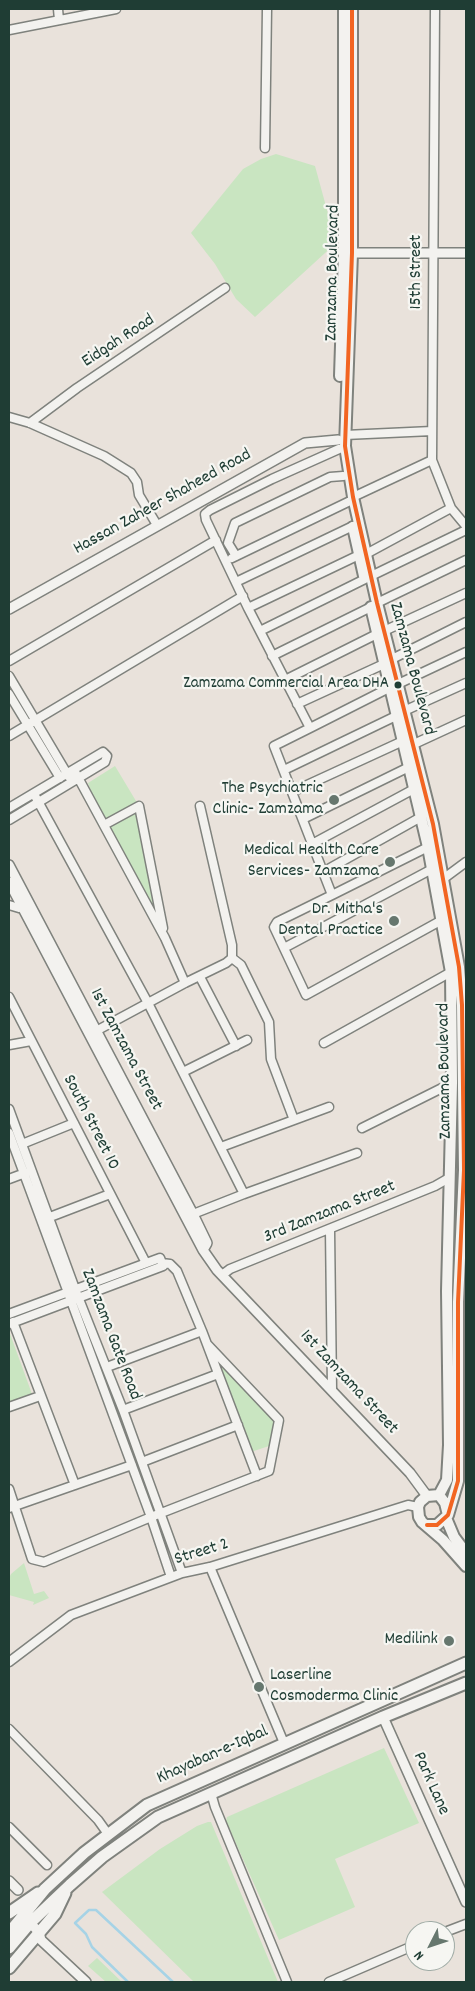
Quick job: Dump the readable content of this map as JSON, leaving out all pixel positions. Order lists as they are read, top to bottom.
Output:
{
  "streets": {
    "main road": ["Zamzama Boulevard", "Khayaban-e-Iqbal"],
    "street": [
      "15th Street",
      "Eidgah Road",
      "Hassan Zaheer Shaheed Road",
      "1st Zamzama Street",
      "South Street 10",
      "3rd Zamzama Street",
      "Zamzama Gate Road",
      "Street 2",
      "Park Lane"
    ]
  },
  "crossings": [
    ["Zamzama Boulevard", "Hassan Zaheer Shaheed Road"],
    ["Zamzama Boulevard", "1st Zamzama Street"],
    ["Zamzama Boulevard", "3rd Zamzama Street"],
    ["Zamzama Boulevard", "Street 2"],
    ["1st Zamzama Street", "3rd Zamzama Street"],
    ["1st Zamzama Street", "Street 2"],
    ["Zamzama Gate Road", "Street 2"],
    ["Khayaban-e-Iqbal", "Park Lane"]
  ],
  "places": [
    "Zamzama Commercial Area DHA",
    "The Psychiatric Clinic- Zamzama",
    "Medical Health Care Services- Zamzama",
    "Dr. Mitha's Dental Practice",
    "Medilink",
    "Laserline Cosmoderma Clinic"
  ],
  "north": "bottom left"
}
